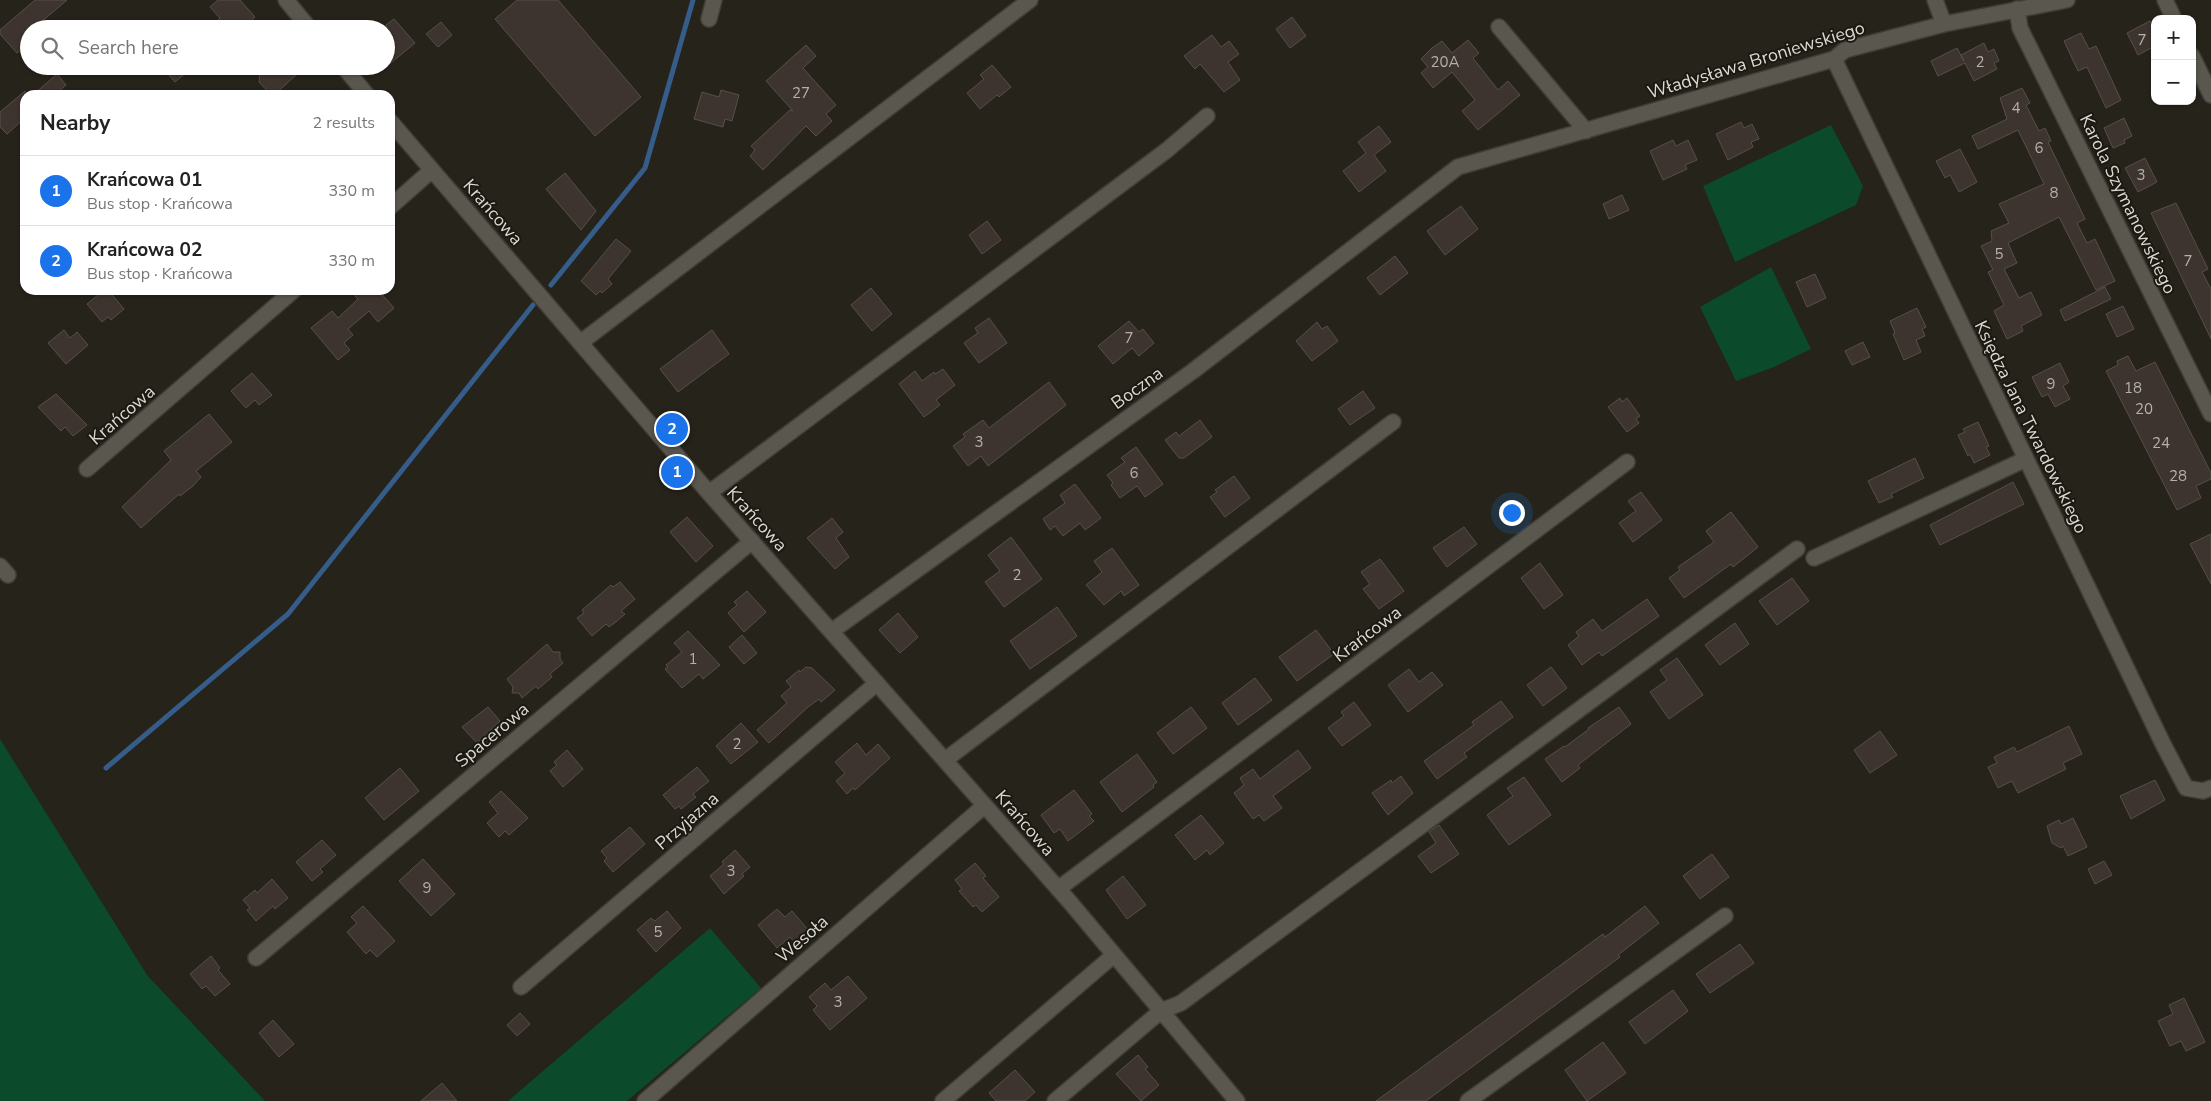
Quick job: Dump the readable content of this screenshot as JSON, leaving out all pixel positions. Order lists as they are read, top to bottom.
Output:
{
  "streets": {
    "street": [
      "Władysława Broniewskiego",
      "Karola Szymanowskiego",
      "Krańcowa",
      "Boczna",
      "Księdza Jana Twardowskiego",
      "Spacerowa",
      "Przyjazna",
      "Wesoła"
    ]
  },
  "crossings": [
    ["Władysława Broniewskiego", "Karola Szymanowskiego"],
    ["Władysława Broniewskiego", "Boczna"],
    ["Władysława Broniewskiego", "Księdza Jana Twardowskiego"],
    ["Krańcowa", "Boczna"],
    ["Krańcowa", "Spacerowa"],
    ["Krańcowa", "Przyjazna"],
    ["Krańcowa", "Wesoła"]
  ],
  "house_numbers": [
    "7",
    "20A",
    "2",
    "27",
    "4",
    "6",
    "3",
    "8",
    "5",
    "7",
    "7",
    "9",
    "18",
    "20",
    "3",
    "24",
    "6",
    "28",
    "2",
    "1",
    "2",
    "3",
    "9",
    "5",
    "3"
  ],
  "page": {
    "map_buttons": ["+", "−"],
    "search": "Search here",
    "heading": ["Nearby", "2 results"],
    "list": [
      {
        "mark": "1",
        "name": "Krańcowa 01",
        "note": "Bus stop · Krańcowa",
        "value": "330 m"
      },
      {
        "mark": "2",
        "name": "Krańcowa 02",
        "note": "Bus stop · Krańcowa",
        "value": "330 m"
      }
    ],
    "pins": ["2", "1"]
  }
}
